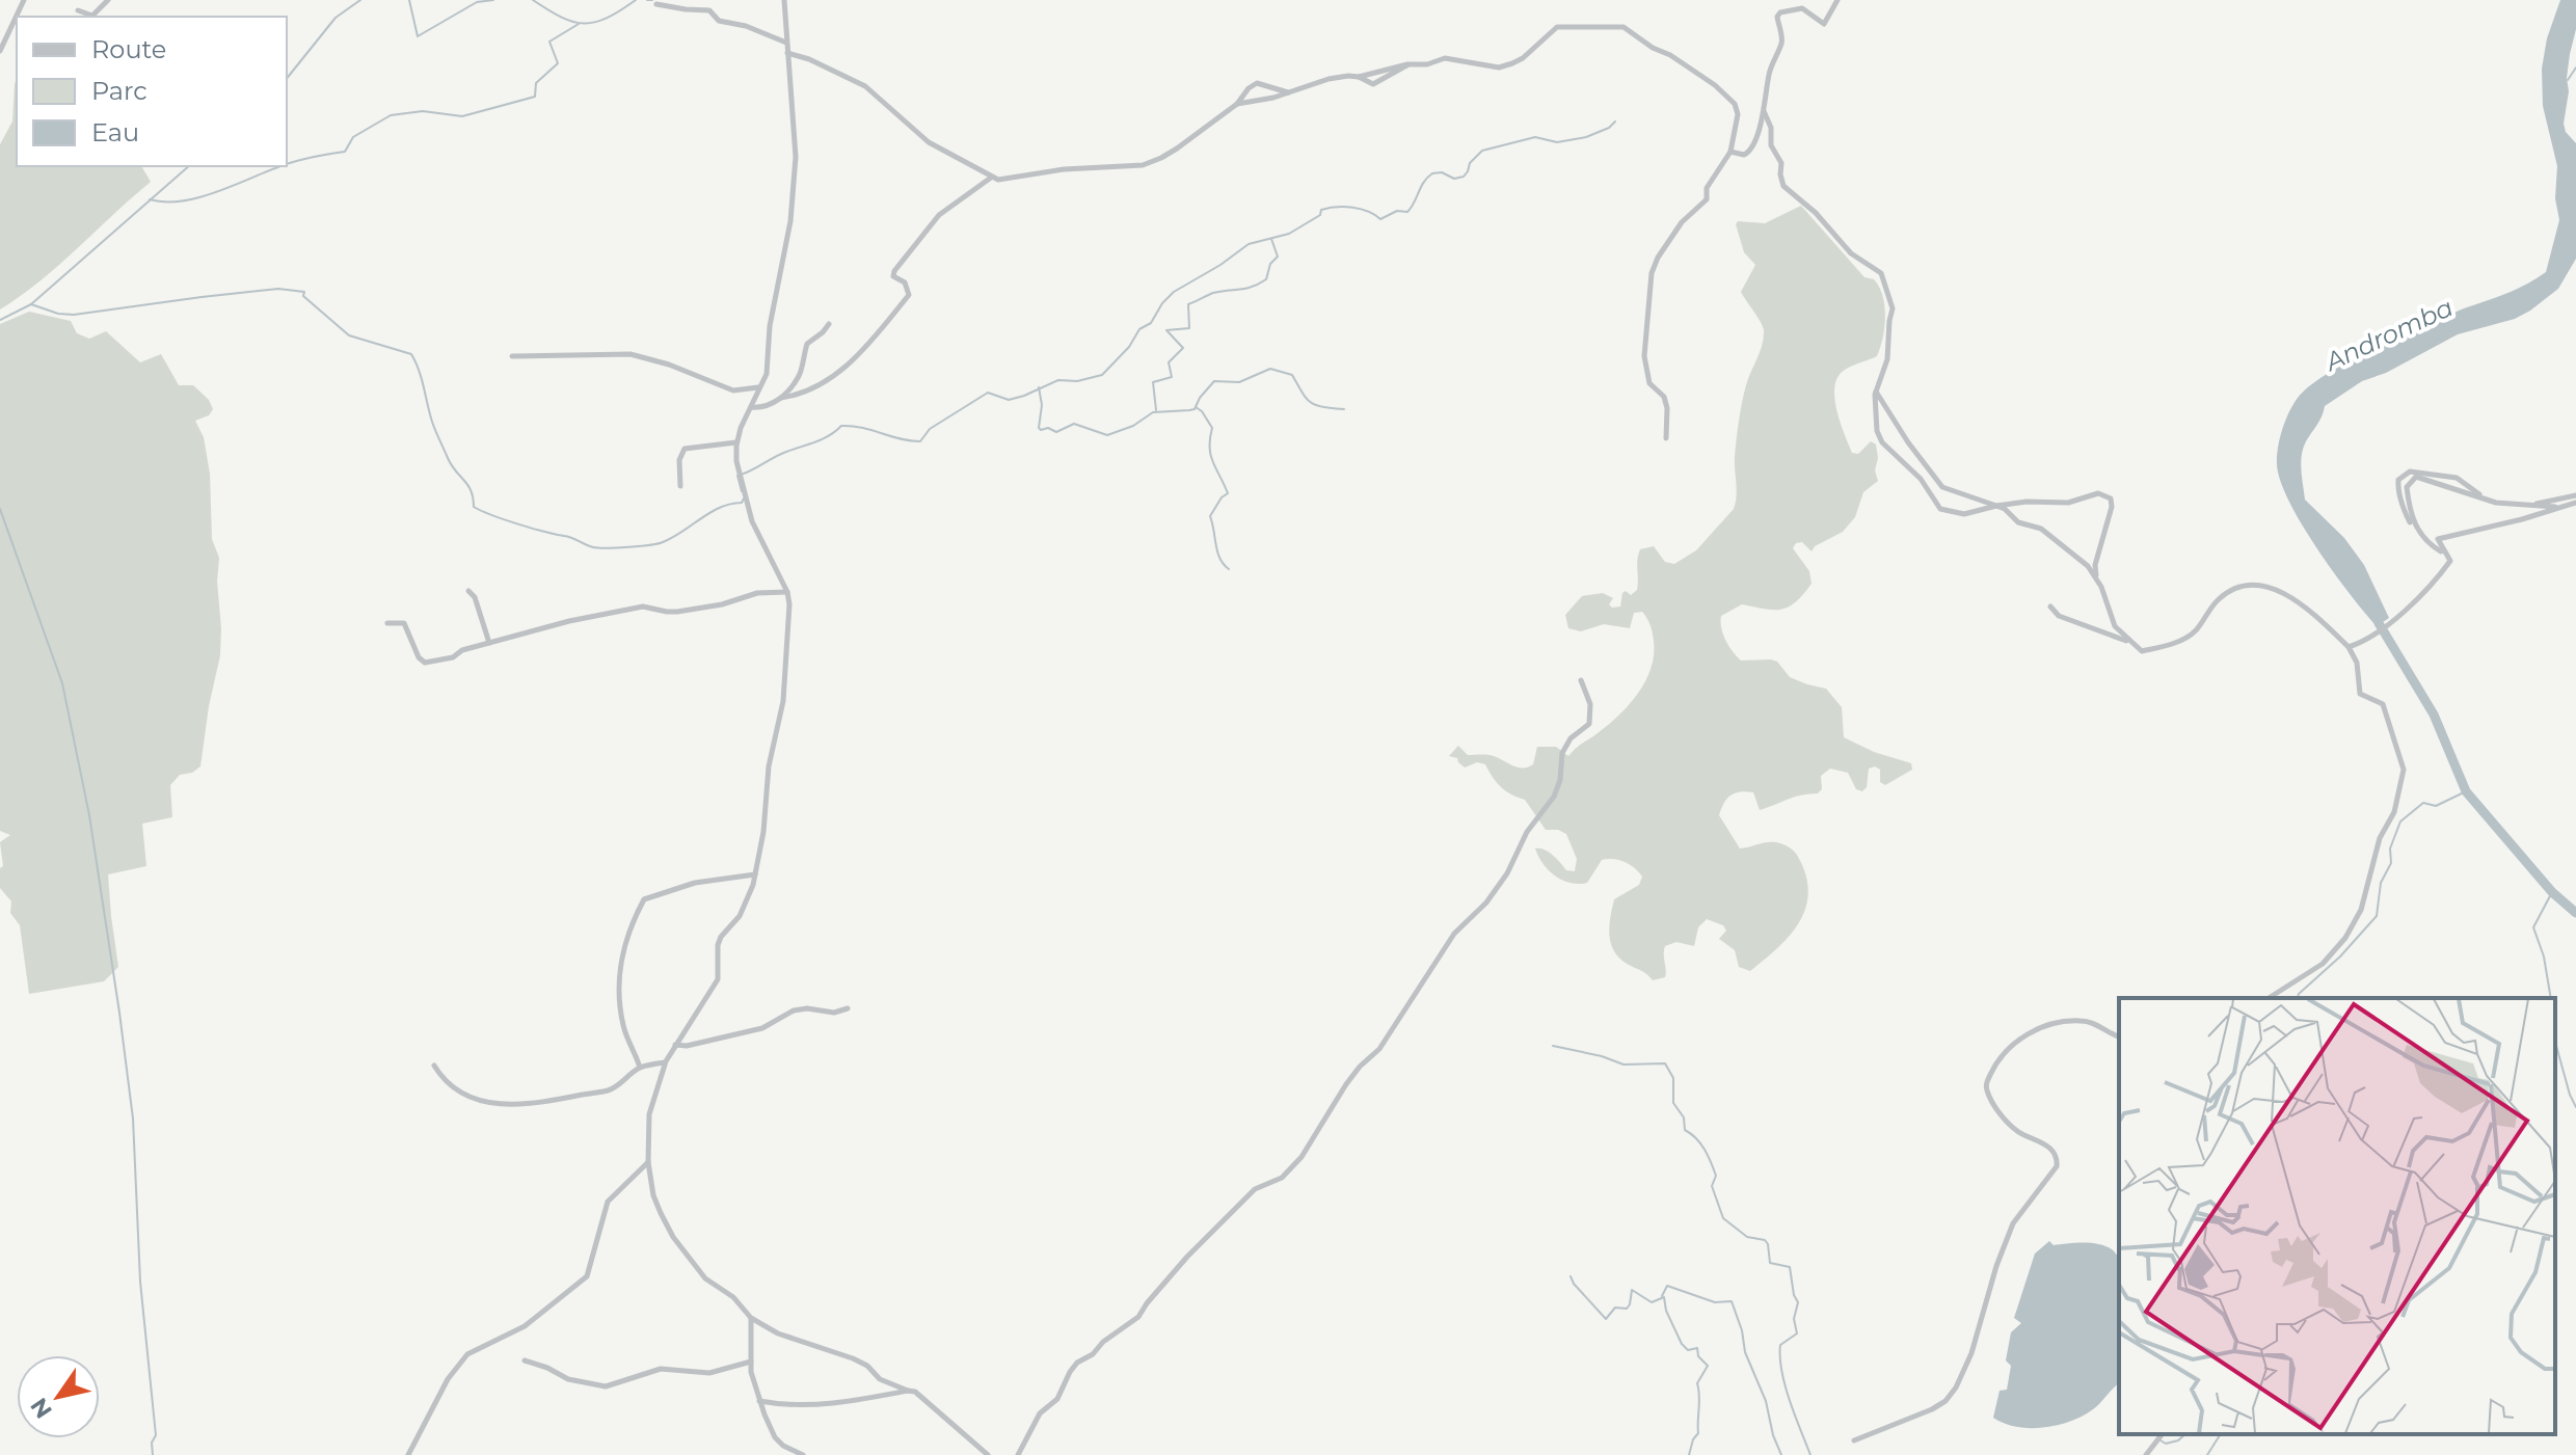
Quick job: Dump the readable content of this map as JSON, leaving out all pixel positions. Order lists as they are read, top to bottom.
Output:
{
  "water": ["Andromba"],
  "legend": ["Route", "Parc", "Eau"],
  "north": "bottom left"
}
